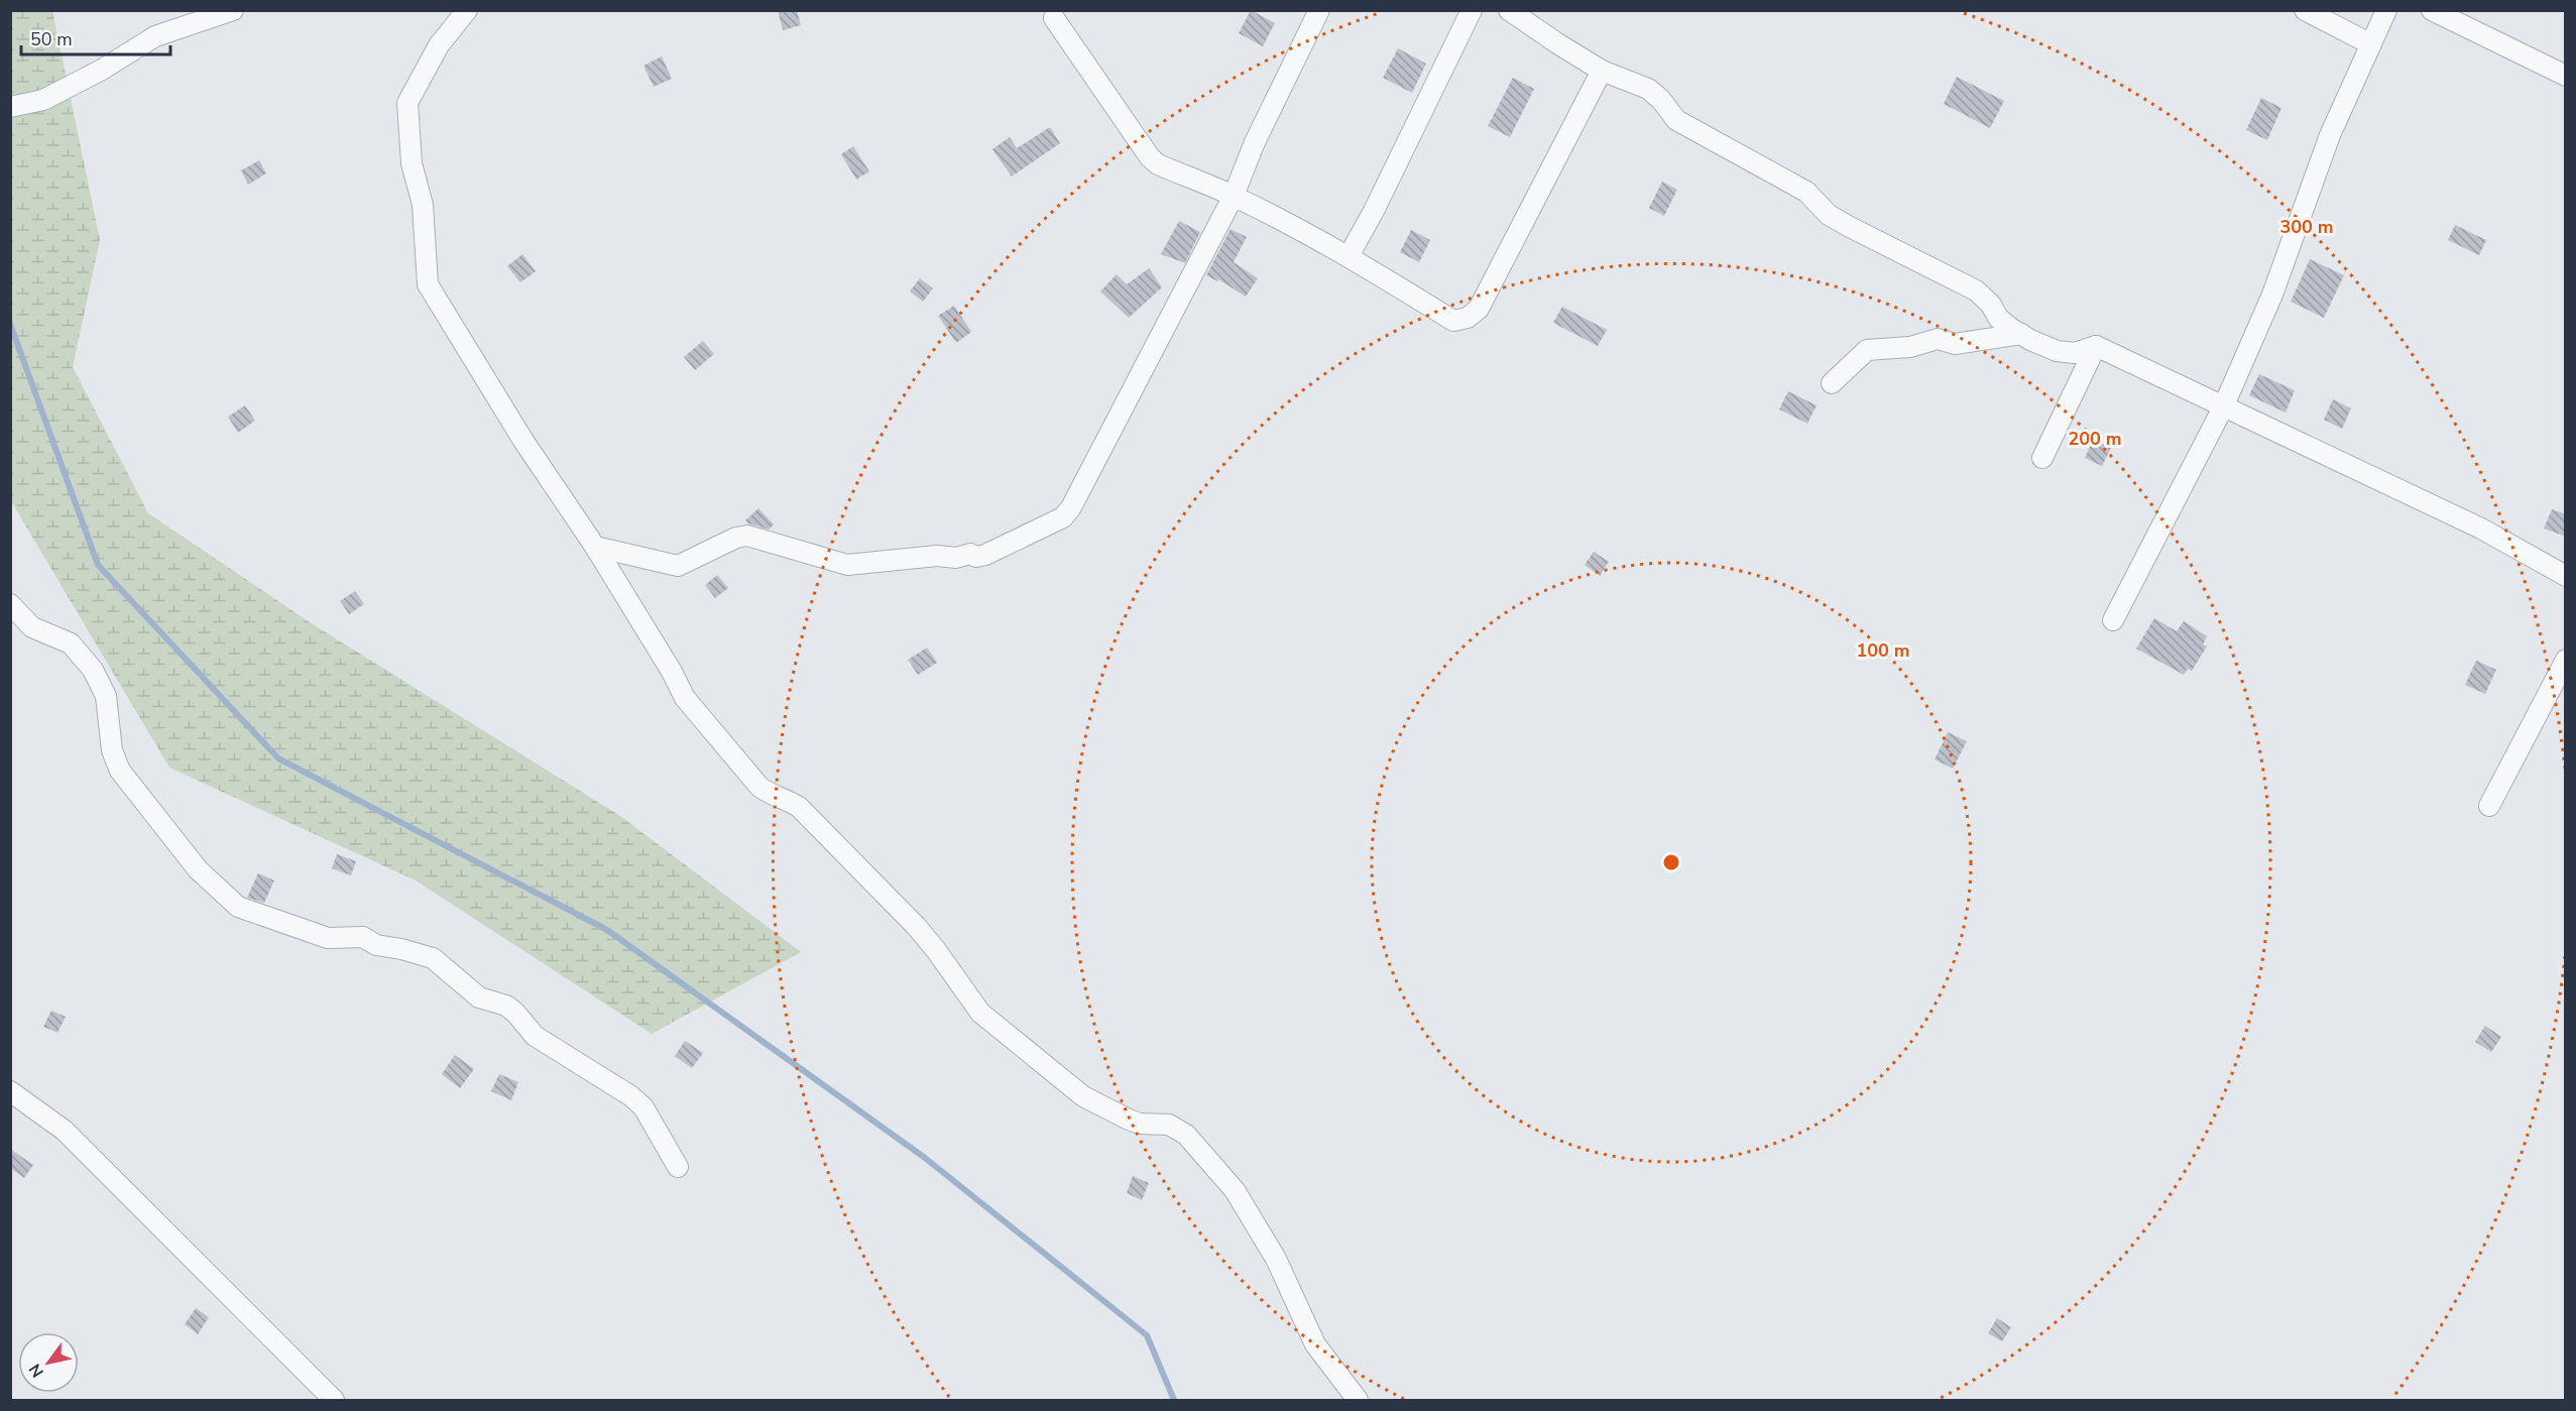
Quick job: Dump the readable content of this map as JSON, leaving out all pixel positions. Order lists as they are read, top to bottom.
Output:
{
  "scale_bar": "50 m",
  "north": "bottom left",
  "rings": ["300 m", "200 m", "100 m"]
}
